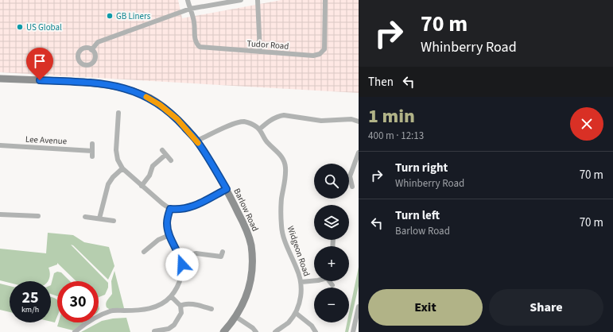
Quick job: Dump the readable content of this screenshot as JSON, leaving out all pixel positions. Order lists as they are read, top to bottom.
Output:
{
  "streets": {
    "street": [
      "Tudor Road",
      "Lee Avenue",
      "Barlow Road",
      "Widgeon Road"
    ]
  },
  "crossings": [
    ["Barlow Road", "Widgeon Road"]
  ],
  "places": ["GB Liners", "US Global"],
  "page": {
    "turn": ["70 m", "Whinberry Road"],
    "then": "Then",
    "heading": ["1 min", "400 m · 12:13"],
    "list": [
      {
        "name": "Turn right",
        "note": "Whinberry Road",
        "value": "70 m"
      },
      {
        "name": "Turn left",
        "note": "Barlow Road",
        "value": "70 m"
      }
    ],
    "map_buttons": ["+", "−"],
    "speed": "25 km/h",
    "limit": "30",
    "buttons": ["Exit", "Share"]
  }
}
